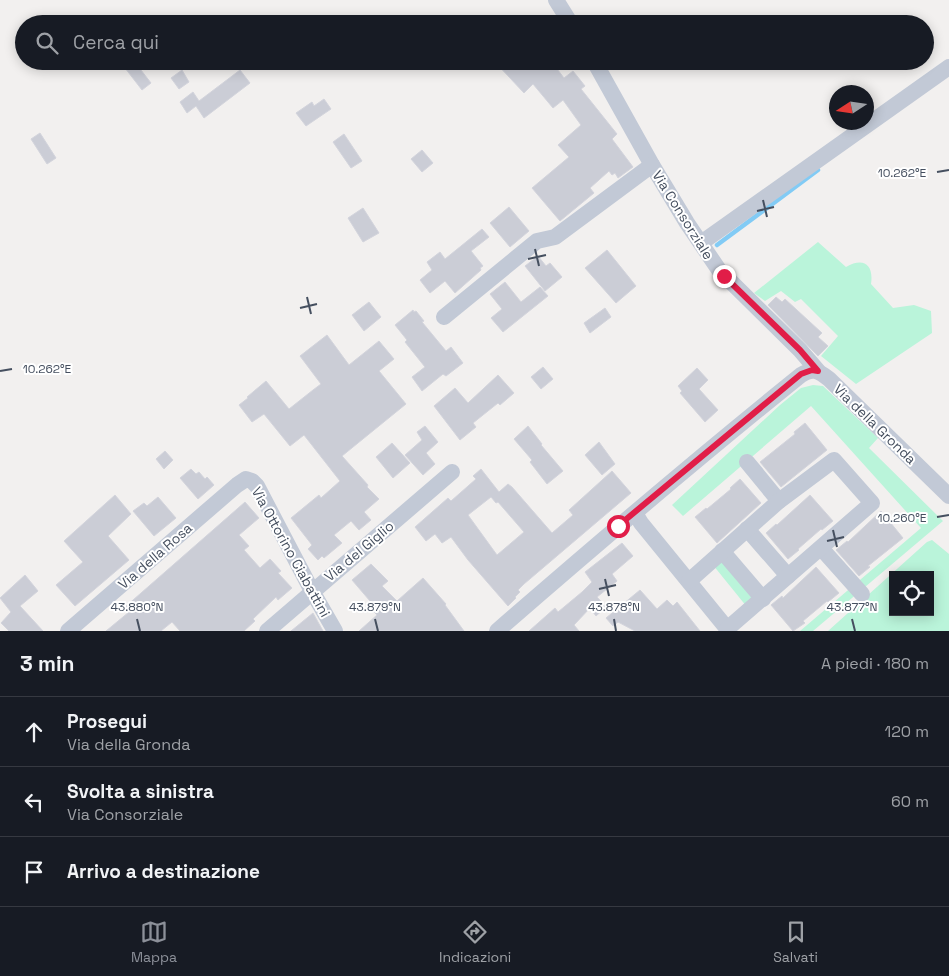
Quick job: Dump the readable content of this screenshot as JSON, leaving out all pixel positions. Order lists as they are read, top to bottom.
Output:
{
  "streets": {
    "street": [
      "Via Consorziale",
      "Via della Gronda",
      "Via del Giglio",
      "Via Ottorino Ciabattini",
      "Via della Rosa"
    ]
  },
  "crossings": [
    ["Via Consorziale", "Via della Gronda"],
    ["Via del Giglio", "Via Ottorino Ciabattini"],
    ["Via Ottorino Ciabattini", "Via della Rosa"]
  ],
  "north": "left",
  "page": {
    "search": "Cerca qui",
    "heading": ["3 min", "A piedi · 180 m"],
    "list": [
      ["Prosegui", "Via della Gronda", "120 m"],
      ["Svolta a sinistra", "Via Consorziale", "60 m"],
      "Arrivo a destinazione"
    ],
    "nav": ["Mappa", "Indicazioni", "Salvati"]
  },
  "coordinates": [
    "10.262°E",
    "10.260°E",
    "43.880°N",
    "43.879°N",
    "43.878°N",
    "43.877°N"
  ]
}
